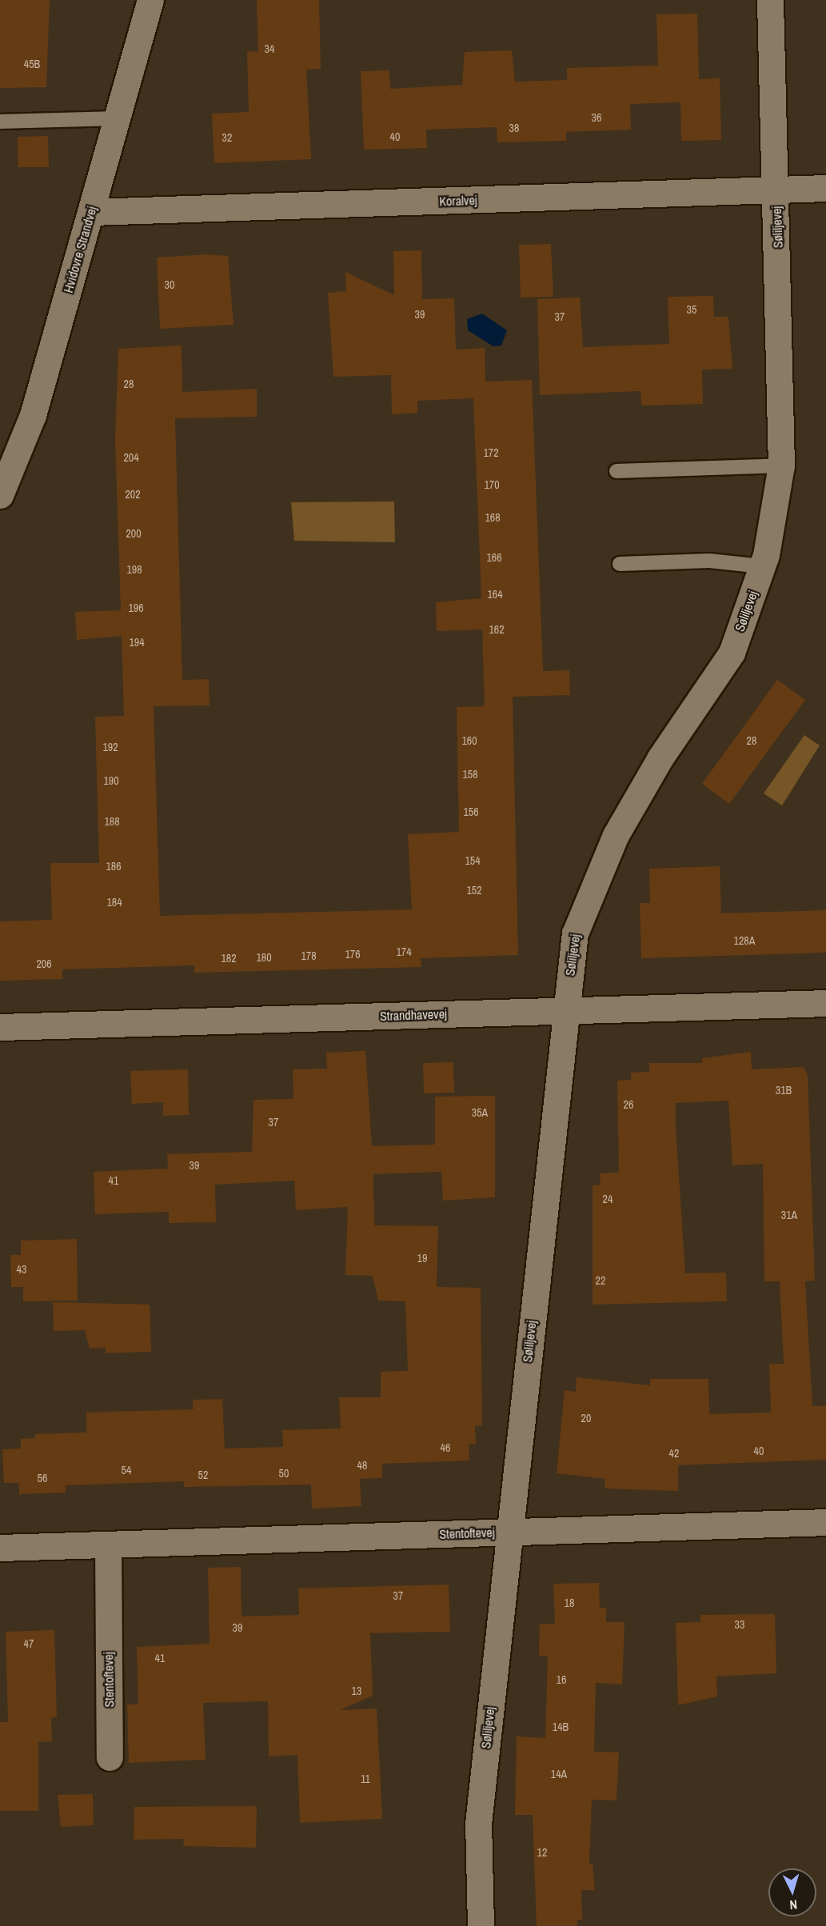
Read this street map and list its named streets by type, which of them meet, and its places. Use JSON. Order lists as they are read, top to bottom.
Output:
{
  "streets": {
    "street": [
      "Koralvej",
      "Søliljevej",
      "Hvidovre Strandvej",
      "Strandhavevej",
      "Stentoftevej"
    ]
  },
  "crossings": [
    ["Koralvej", "Søliljevej"],
    ["Koralvej", "Hvidovre Strandvej"],
    ["Søliljevej", "Strandhavevej"],
    ["Søliljevej", "Stentoftevej"]
  ],
  "house_numbers": [
    "34",
    "45B",
    "36",
    "38",
    "40",
    "32",
    "30",
    "35",
    "39",
    "37",
    "28",
    "172",
    "204",
    "170",
    "202",
    "168",
    "200",
    "166",
    "198",
    "164",
    "196",
    "162",
    "194",
    "160",
    "28",
    "192",
    "158",
    "190",
    "156",
    "188",
    "154",
    "186",
    "152",
    "184",
    "128A",
    "174",
    "176",
    "178",
    "180",
    "182",
    "206",
    "31B",
    "26",
    "35A",
    "37",
    "39",
    "41",
    "24",
    "31A",
    "19",
    "43",
    "22",
    "20",
    "46",
    "40",
    "42",
    "48",
    "54",
    "50",
    "52",
    "56",
    "37",
    "18",
    "33",
    "39",
    "47",
    "41",
    "16",
    "13",
    "14B",
    "14A",
    "11",
    "12"
  ],
  "north": "bottom"
}
